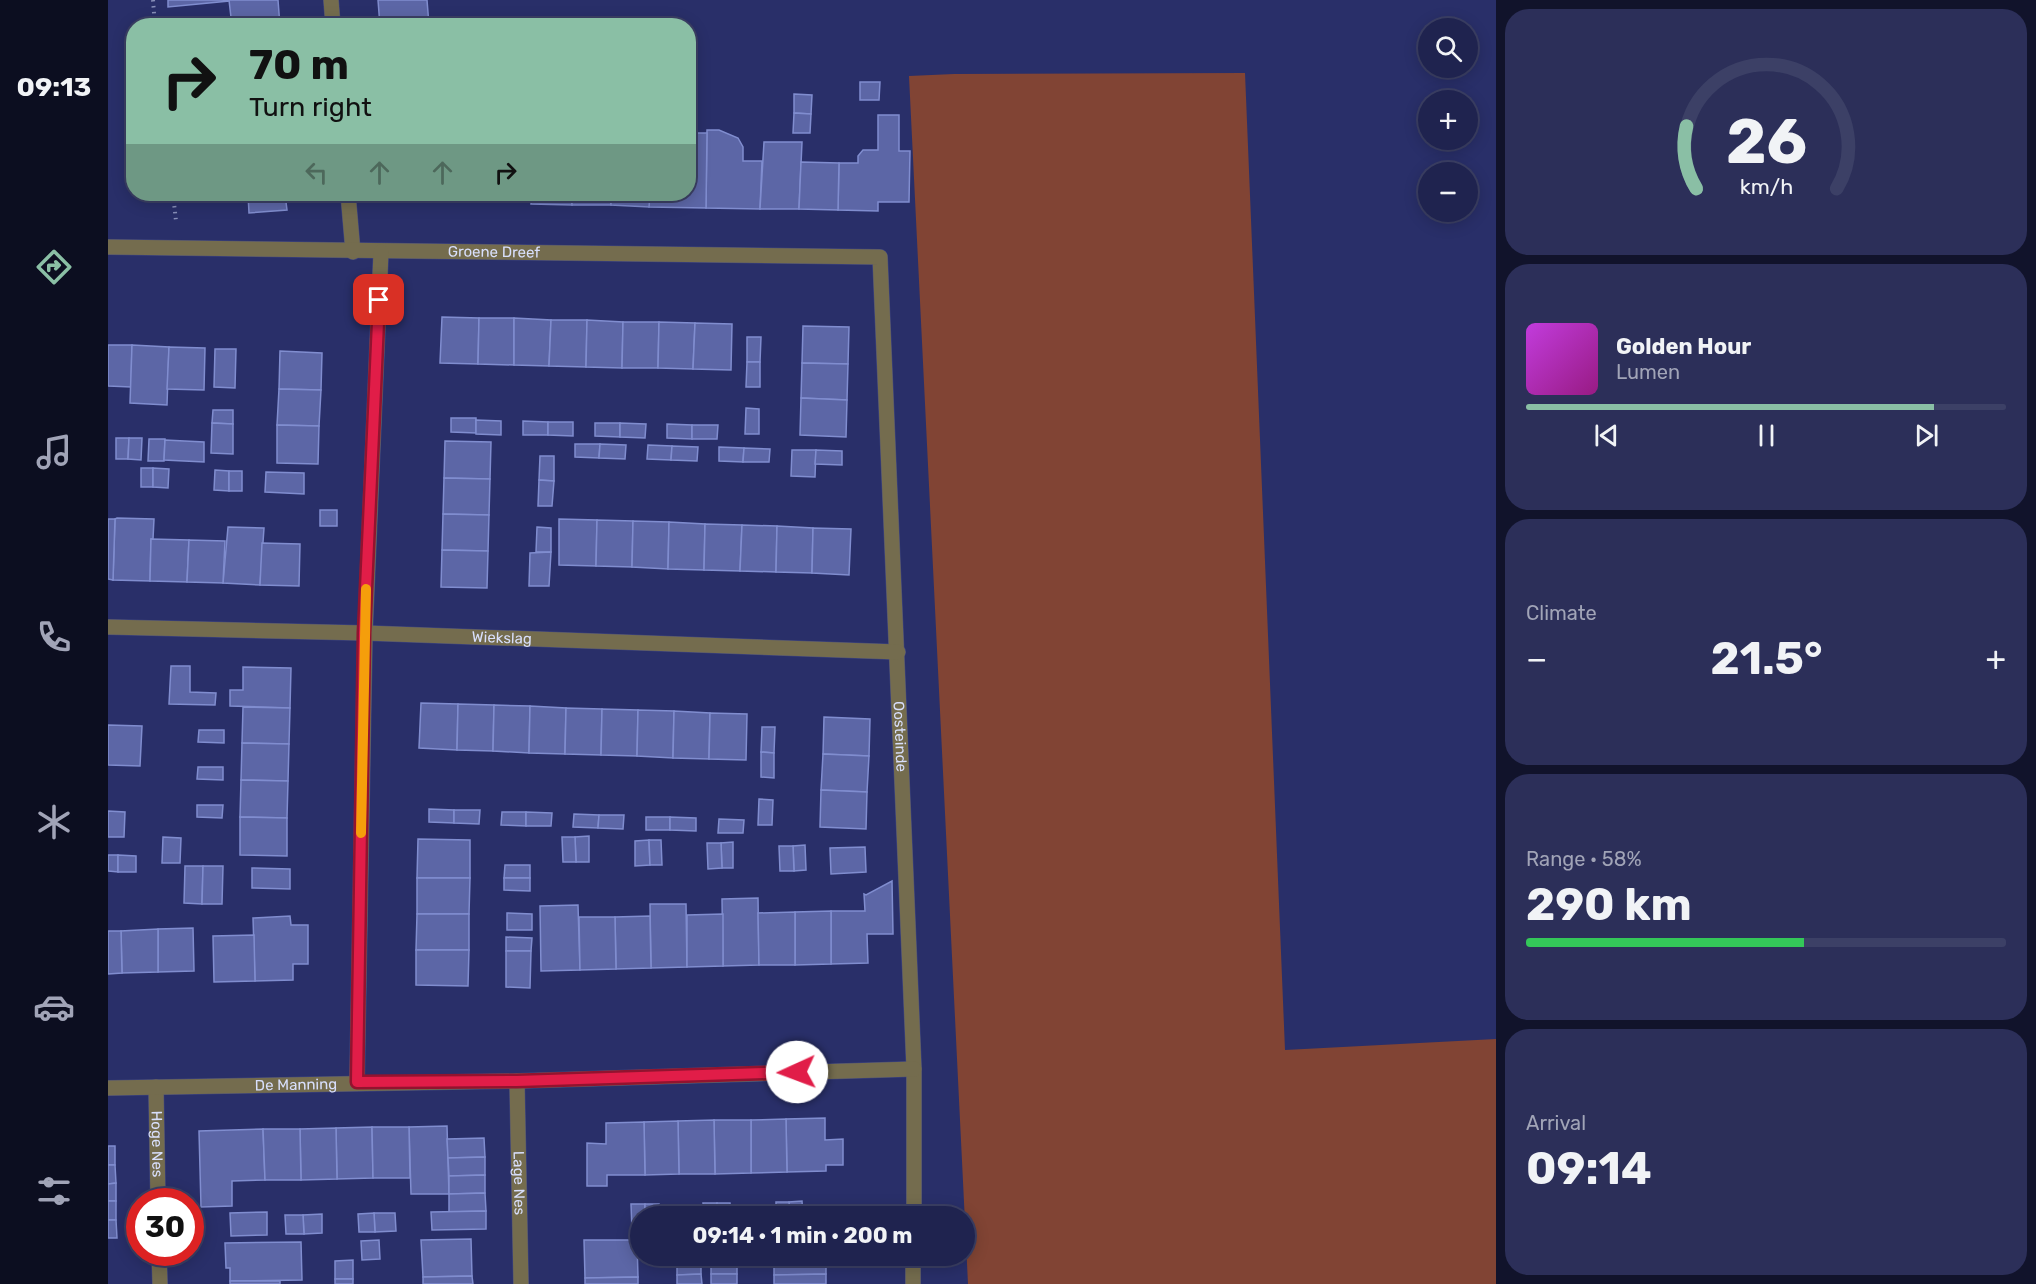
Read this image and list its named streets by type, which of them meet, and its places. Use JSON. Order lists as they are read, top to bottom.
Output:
{
  "streets": {
    "street": [
      "Groene Dreef",
      "Wiekslag",
      "Oosteinde",
      "De Manning",
      "Hoge Nes",
      "Lage Nes"
    ]
  },
  "crossings": [
    ["Groene Dreef", "Oosteinde"],
    ["Wiekslag", "Oosteinde"],
    ["Oosteinde", "De Manning"],
    ["De Manning", "Hoge Nes"],
    ["De Manning", "Lage Nes"]
  ],
  "page": {
    "tabs": "09:13",
    "map_buttons": ["+", "−"],
    "turn": ["70 m", "Turn right"],
    "song": ["Golden Hour", "Lumen"],
    "tile": [
      "Climate",
      ["Range · 58%", "290 km"],
      ["Arrival", "09:14"]
    ],
    "heat": ["−", "21.5°", "+"],
    "limit": "30",
    "trip": "09:14 · 1 min · 200 m",
    "gauge": ["26", "km/h"]
  }
}
